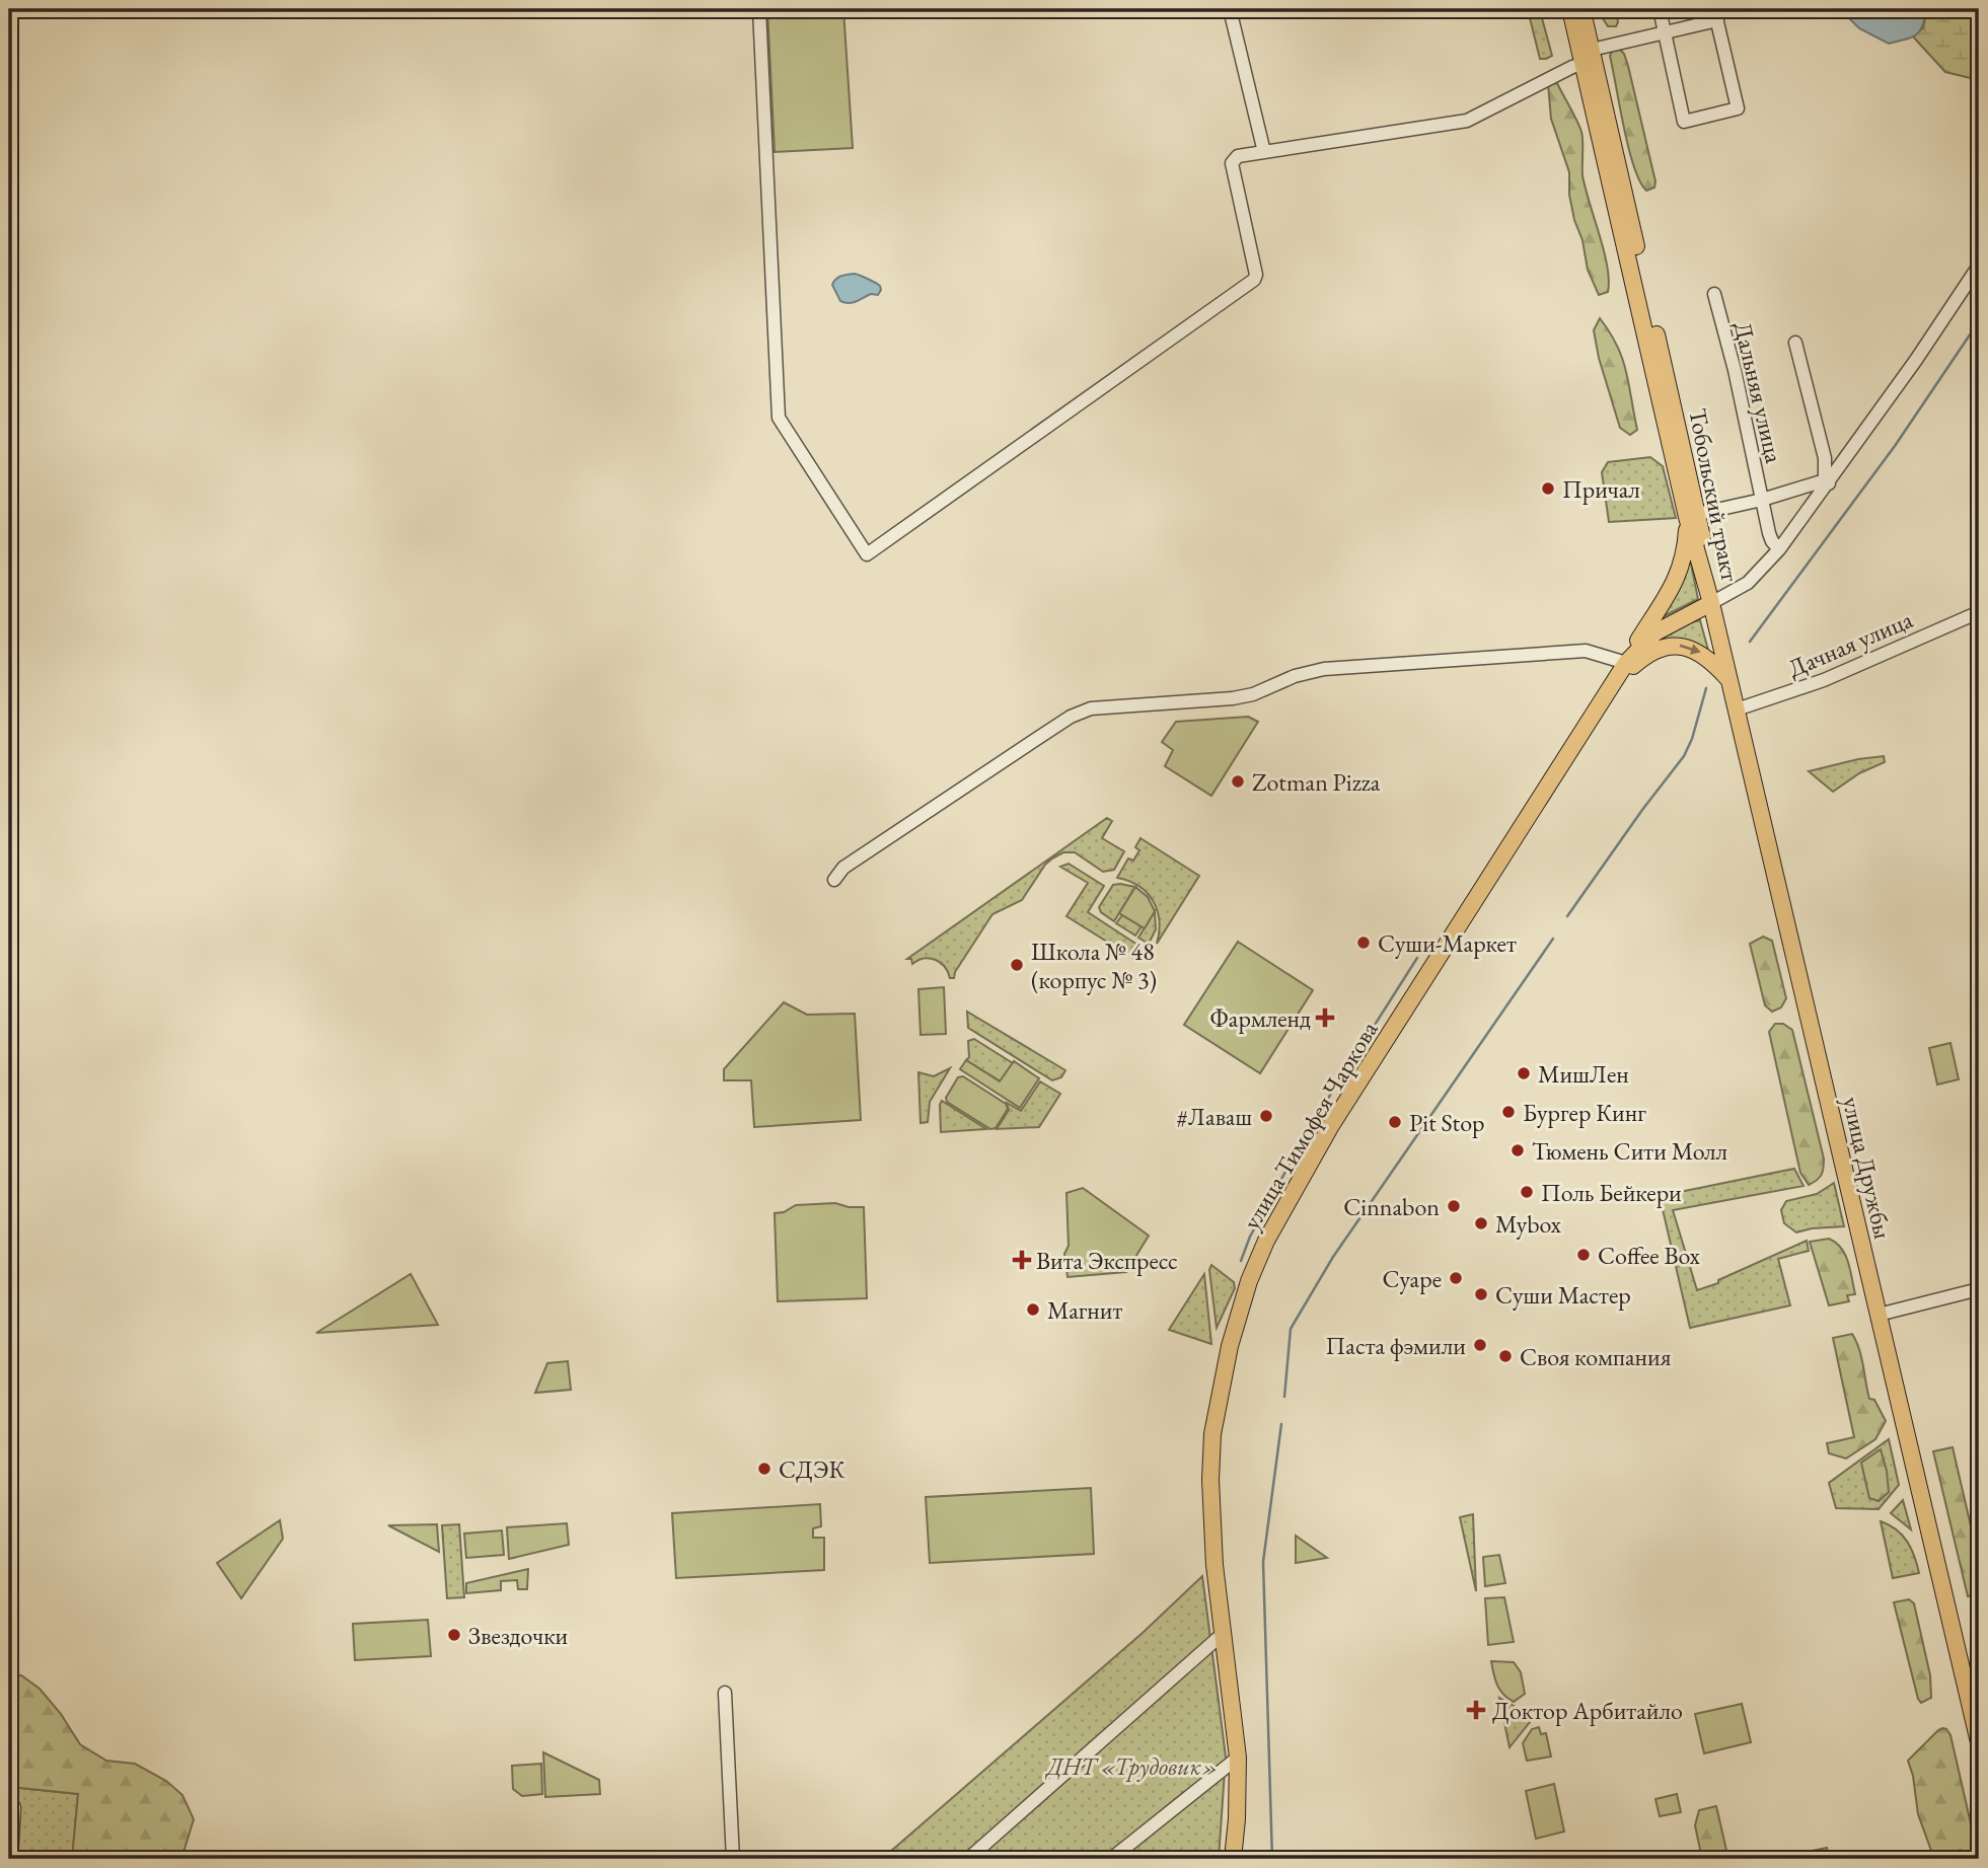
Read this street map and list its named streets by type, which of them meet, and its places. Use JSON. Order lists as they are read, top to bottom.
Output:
{
  "streets": {
    "main road": ["Тобольский тракт", "улица Тимофея Чаркова", "улица Дружбы"],
    "street": ["Дальняя улица", "Дачная улица"]
  },
  "crossings": [
    ["Дальняя улица", "Тобольский тракт"],
    ["Тобольский тракт", "улица Тимофея Чаркова"],
    ["Тобольский тракт", "улица Дружбы"],
    ["Дачная улица", "улица Дружбы"],
    ["улица Тимофея Чаркова", "улица Дружбы"]
  ],
  "parks": ["ДНТ «Трудовик»"],
  "places": {
    "other": [
      "Причал",
      "Zotman Pizza",
      "Суши-Маркет",
      "Школа № 48 (корпус № 3)",
      "МишЛен",
      "Бургер Кинг",
      "#Лаваш",
      "Pit Stop",
      "Тюмень Сити Молл",
      "Поль Бейкери",
      "Cinnabon",
      "Mybox",
      "Coffee Box",
      "Суаре",
      "Суши Мастер",
      "Магнит",
      "Паста фэмили",
      "Своя компания",
      "СДЭК",
      "Звездочки"
    ],
    "health": ["Фармленд", "Вита Экспресс", "Доктор Арбитайло"]
  }
}
